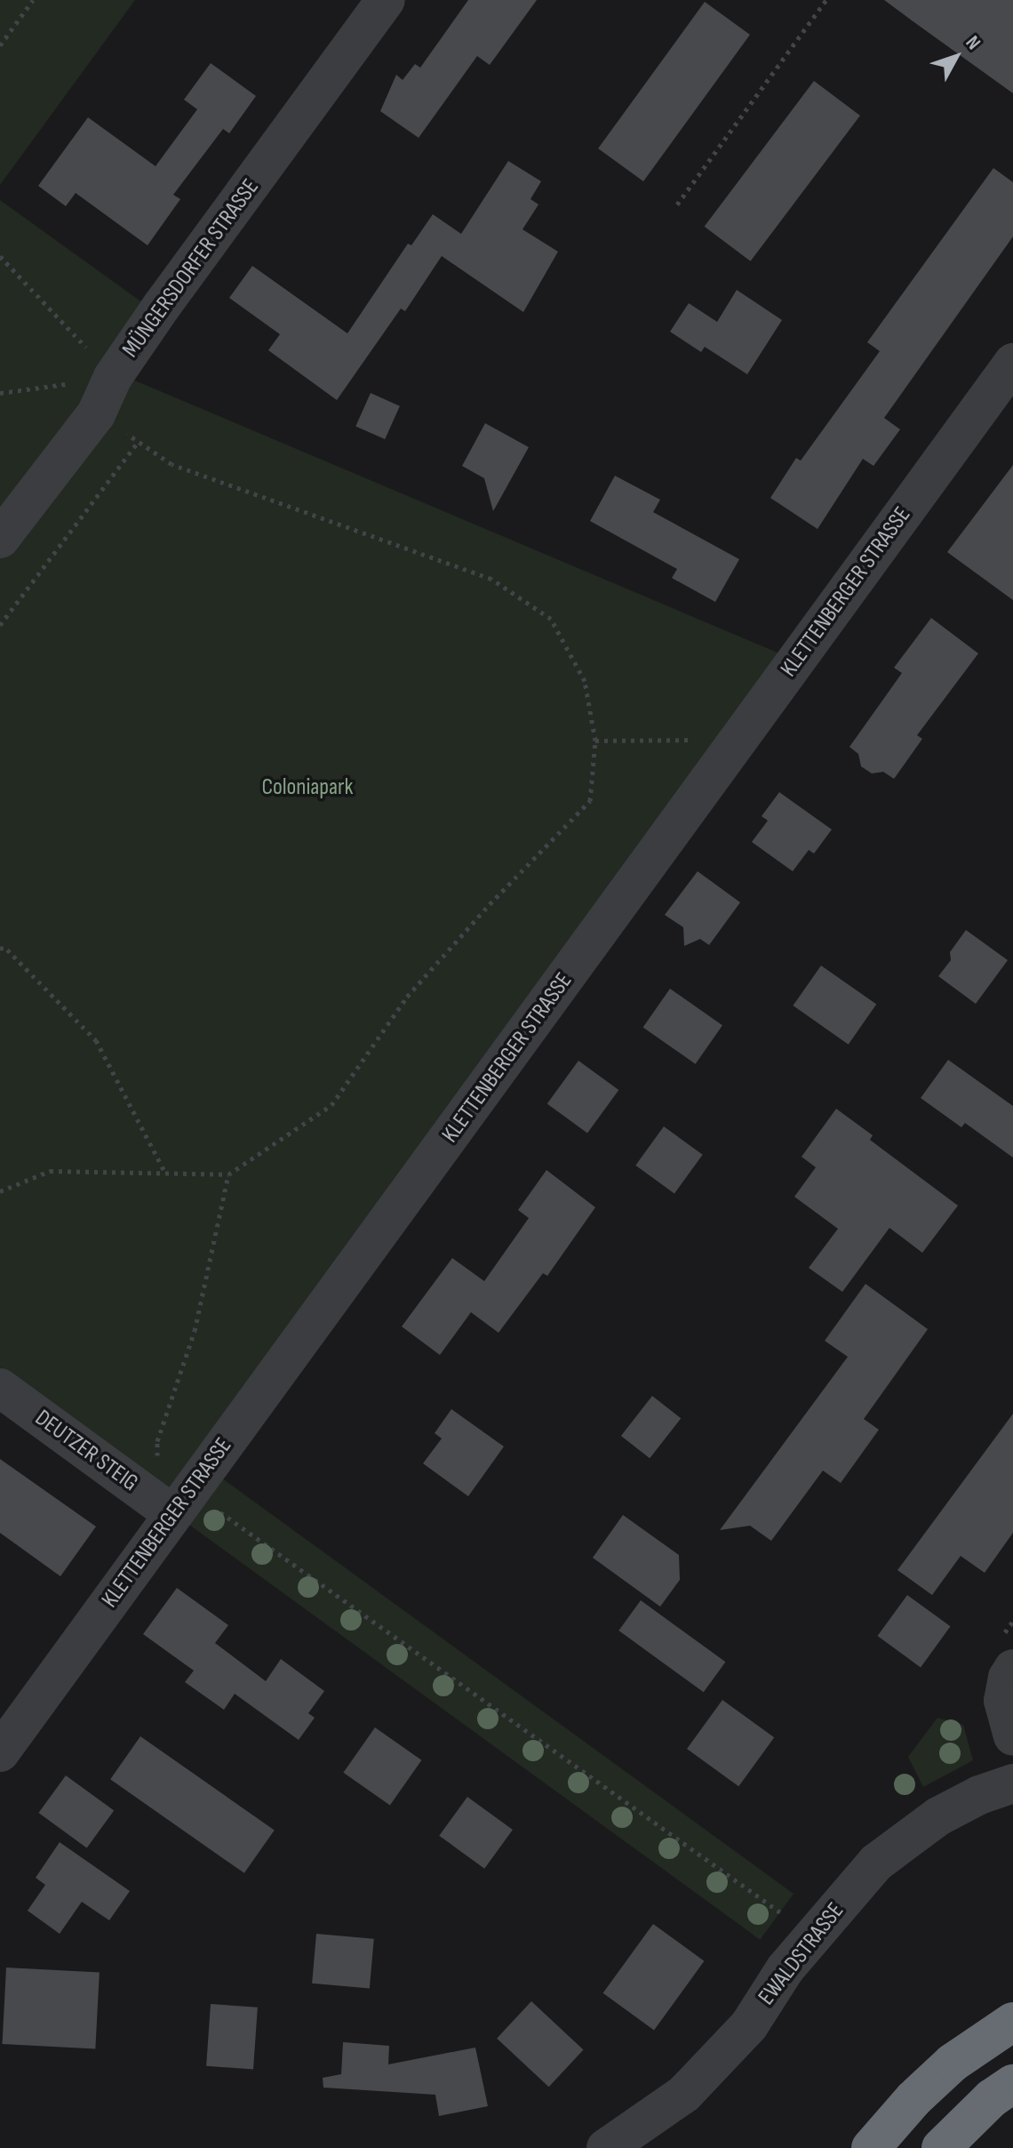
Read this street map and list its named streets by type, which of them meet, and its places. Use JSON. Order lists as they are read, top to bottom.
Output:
{
  "streets": {
    "street": [
      "MÜNGERSDORFER STRASSE",
      "KLETTENBERGER STRASSE",
      "DEUTZER STEIG",
      "EWALDSTRASSE"
    ]
  },
  "crossings": [
    ["KLETTENBERGER STRASSE", "DEUTZER STEIG"]
  ],
  "parks": ["Coloniapark"],
  "north": "top right"
}
